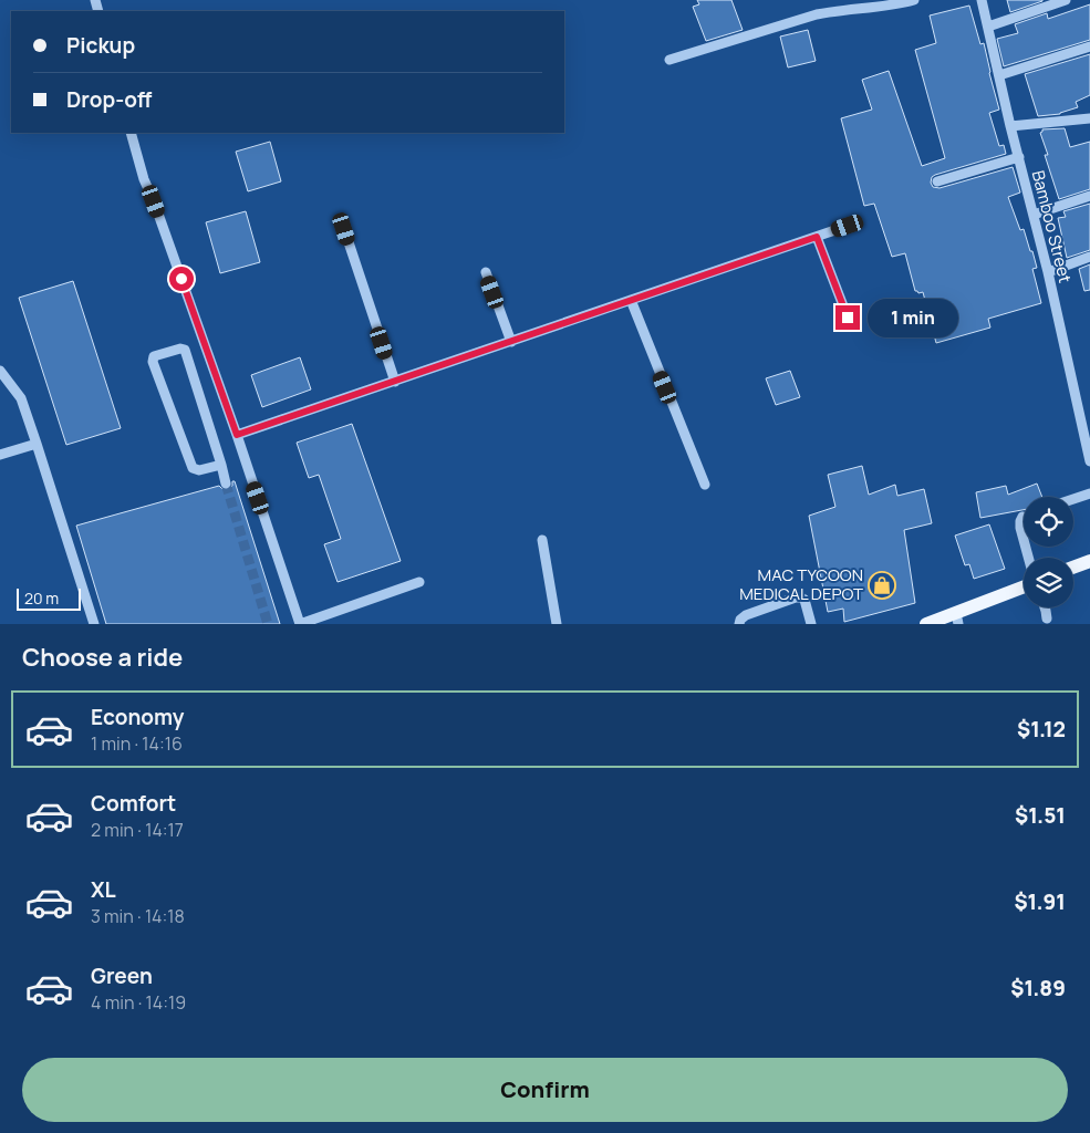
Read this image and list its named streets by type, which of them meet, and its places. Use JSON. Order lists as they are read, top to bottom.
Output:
{
  "streets": {
    "street": ["Bamboo Street"]
  },
  "places": {
    "shop": ["MAC TYCOON MEDICAL DEPOT"]
  },
  "scale_bar": "20 m",
  "page": {
    "banner": ["Pickup", "Drop-off"],
    "bubble": "1 min",
    "scale": "20 m",
    "heading": "Choose a ride",
    "list": [
      {
        "name": "Economy",
        "note": "1 min · 14:16",
        "value": "$1.12"
      },
      {
        "name": "Comfort",
        "note": "2 min · 14:17",
        "value": "$1.51"
      },
      {
        "name": "XL",
        "note": "3 min · 14:18",
        "value": "$1.91"
      },
      {
        "name": "Green",
        "note": "4 min · 14:19",
        "value": "$1.89"
      }
    ],
    "buttons": "Confirm"
  }
}
